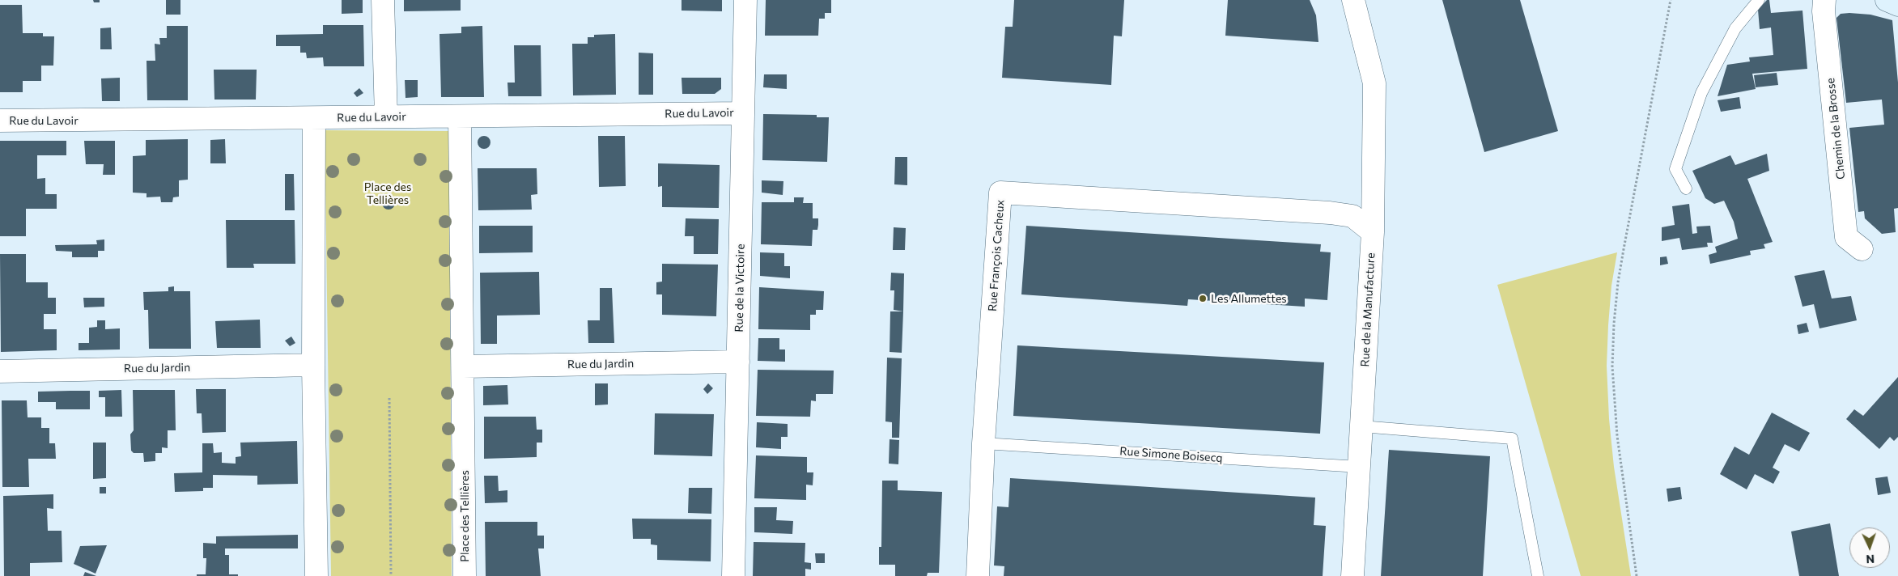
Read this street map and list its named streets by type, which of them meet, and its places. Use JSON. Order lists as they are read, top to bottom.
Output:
{
  "streets": {
    "street": [
      "Rue du Lavoir",
      "Chemin de la Brosse",
      "Rue François Cacheux",
      "Rue de la Victoire",
      "Rue de la Manufacture",
      "Rue du Jardin",
      "Place des Tellières"
    ],
    "lane": ["Rue Simone Boisecq"]
  },
  "crossings": [
    ["Rue du Lavoir", "Rue de la Victoire"],
    ["Rue du Lavoir", "Place des Tellières"],
    ["Rue François Cacheux", "Rue de la Manufacture"],
    ["Rue François Cacheux", "Rue Simone Boisecq"],
    ["Rue de la Victoire", "Rue du Jardin"],
    ["Rue de la Manufacture", "Rue Simone Boisecq"],
    ["Rue du Jardin", "Place des Tellières"]
  ],
  "parks": ["Place des Tellières"],
  "places": ["Les Allumettes"],
  "north": "bottom"
}
